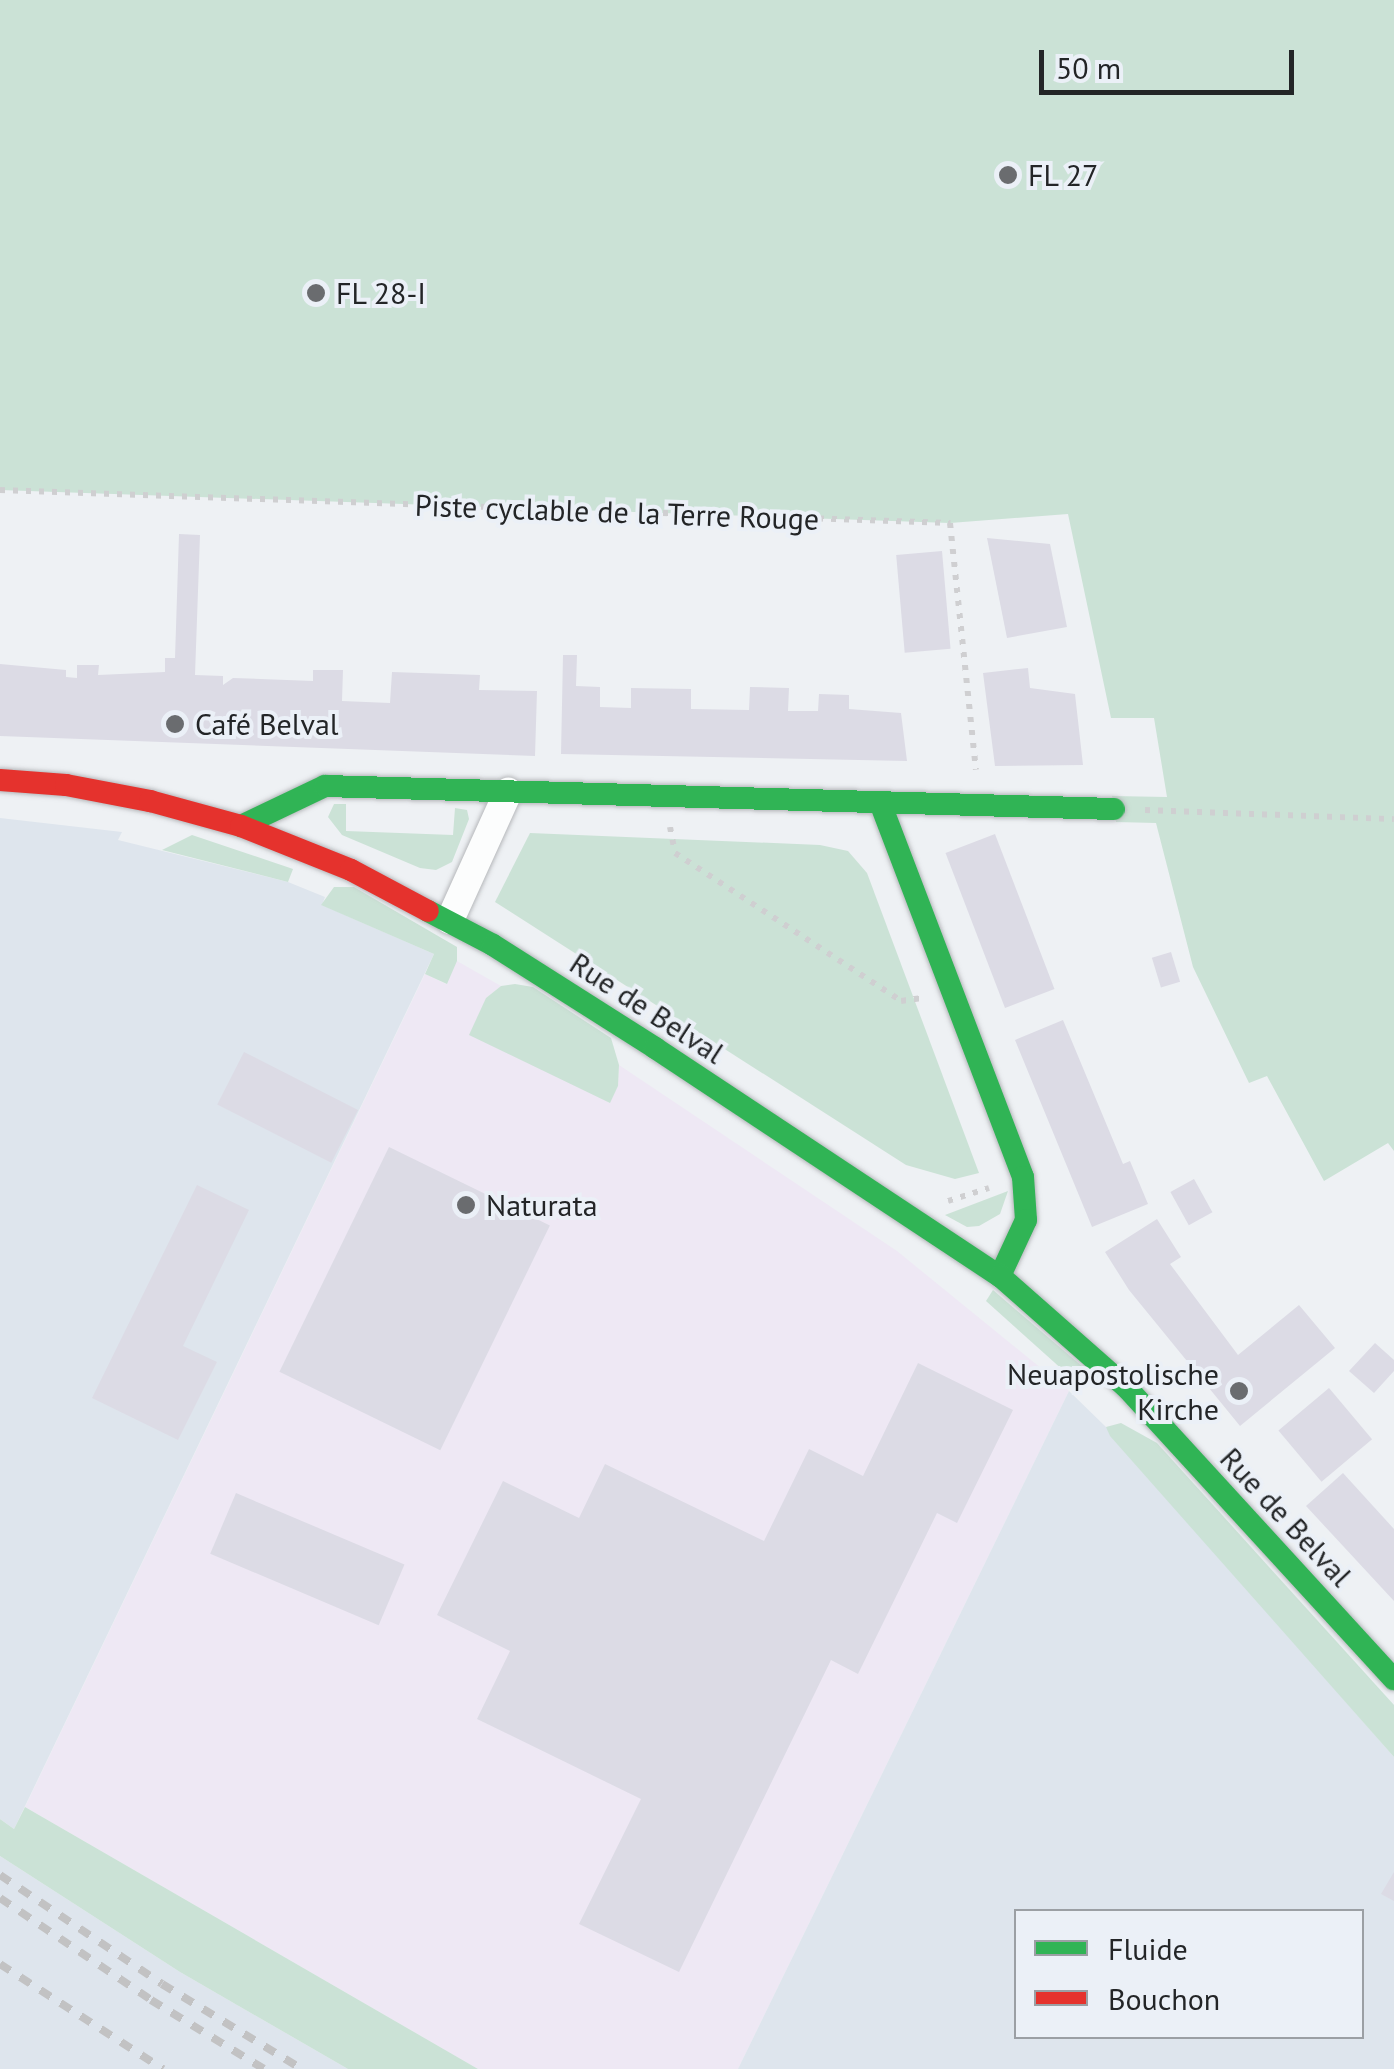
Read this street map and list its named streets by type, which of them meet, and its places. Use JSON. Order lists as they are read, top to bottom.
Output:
{
  "streets": {
    "main road": ["Rue de Belval"],
    "path": ["Piste cyclable de la Terre Rouge"]
  },
  "places": [
    "FL 27",
    "FL 28-I",
    "Café Belval",
    "Naturata",
    "Neuapostolische Kirche"
  ],
  "legend": ["Fluide", "Bouchon"],
  "scale_bar": "50 m"
}
